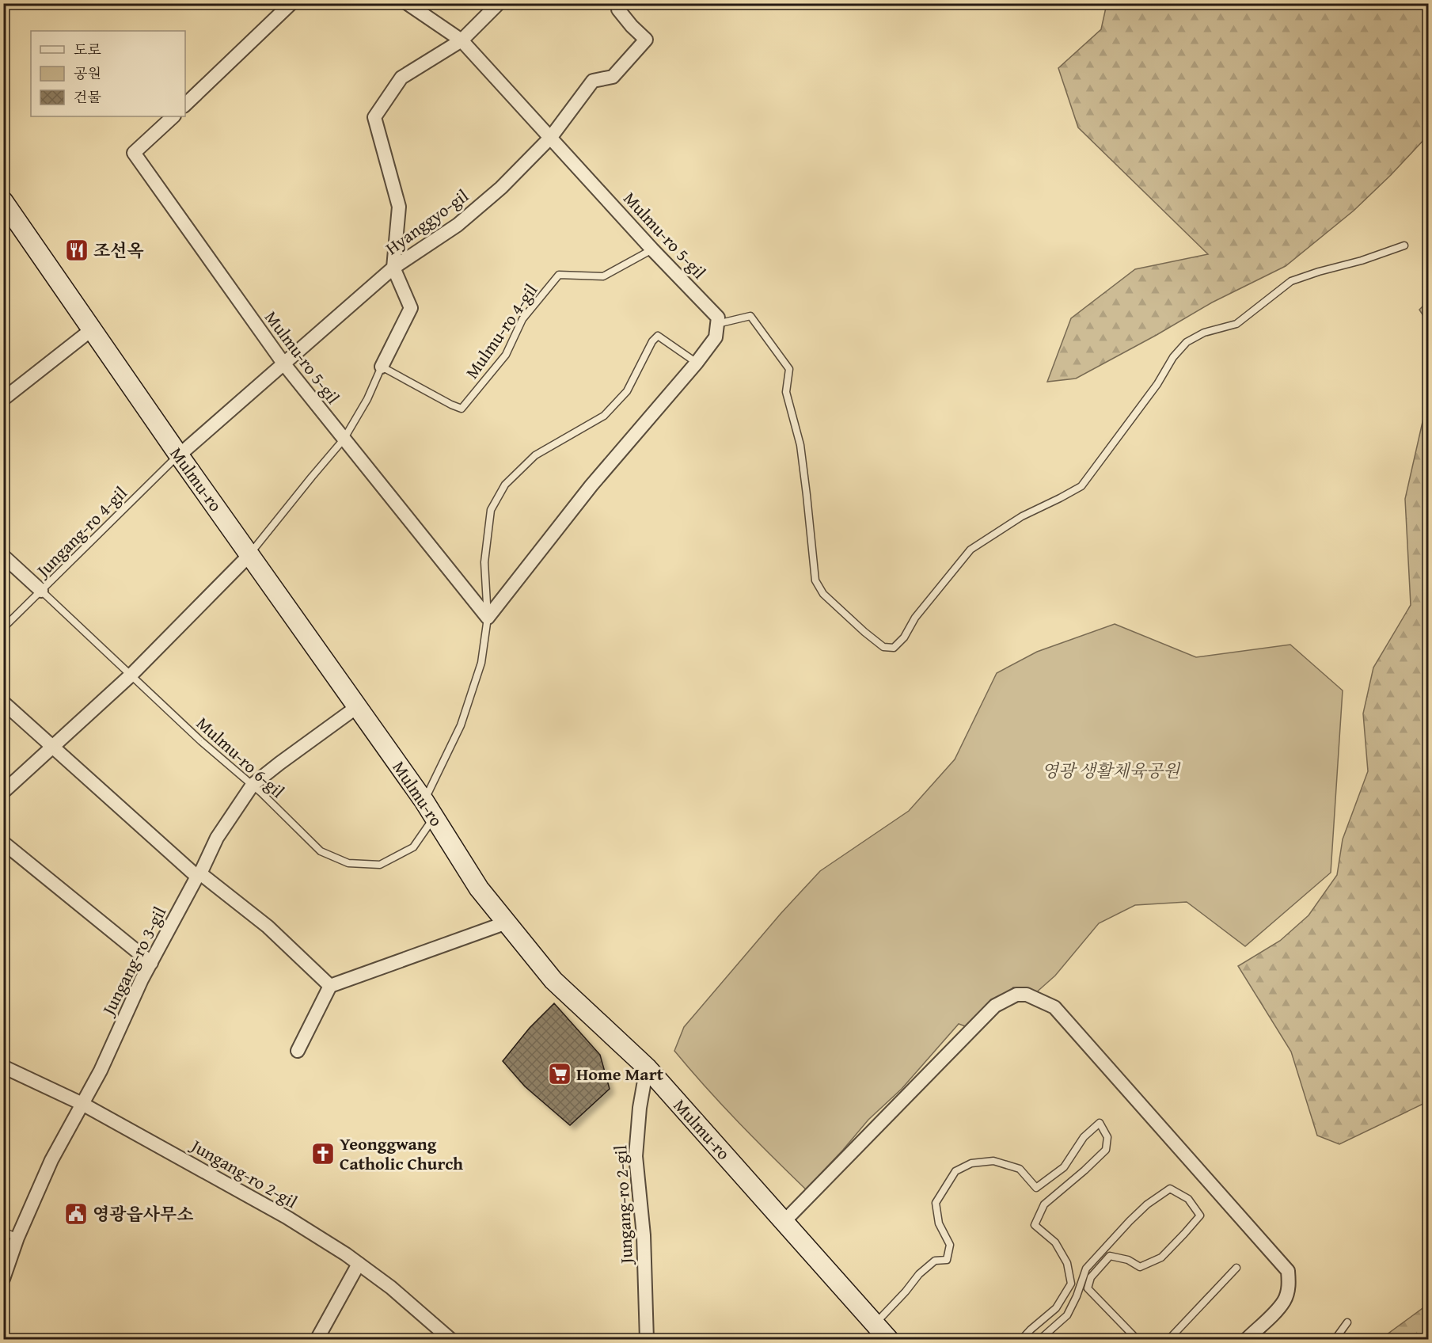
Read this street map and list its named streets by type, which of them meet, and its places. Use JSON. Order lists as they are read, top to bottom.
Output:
{
  "streets": {
    "main road": ["Mulmu-ro"],
    "street": [
      "Hyanggyo-gil",
      "Mulmu-ro 5-gil",
      "Jungang-ro 3-gil",
      "Jungang-ro 2-gil"
    ],
    "lane": ["Mulmu-ro 4-gil", "Jungang-ro 4-gil", "Mulmu-ro 6-gil"]
  },
  "crossings": [
    ["Hyanggyo-gil", "Mulmu-ro 5-gil"],
    ["Hyanggyo-gil", "Mulmu-ro"],
    ["Hyanggyo-gil", "Jungang-ro 4-gil"],
    ["Mulmu-ro 5-gil", "Mulmu-ro 4-gil"],
    ["Mulmu-ro", "Jungang-ro 4-gil"],
    ["Mulmu-ro", "Mulmu-ro 6-gil"],
    ["Mulmu-ro", "Jungang-ro 3-gil"],
    ["Mulmu-ro", "Jungang-ro 2-gil"],
    ["Jungang-ro 4-gil", "Mulmu-ro 6-gil"],
    ["Mulmu-ro 6-gil", "Jungang-ro 3-gil"],
    ["Jungang-ro 3-gil", "Jungang-ro 2-gil"]
  ],
  "parks": ["영광 생활체육공원"],
  "places": {
    "restaurant": ["조선옥"],
    "supermarket": ["Home Mart"],
    "church": ["Yeonggwang Catholic Church"],
    "public building": ["영광읍사무소"]
  },
  "legend": ["도로", "공원", "건물"]
}
